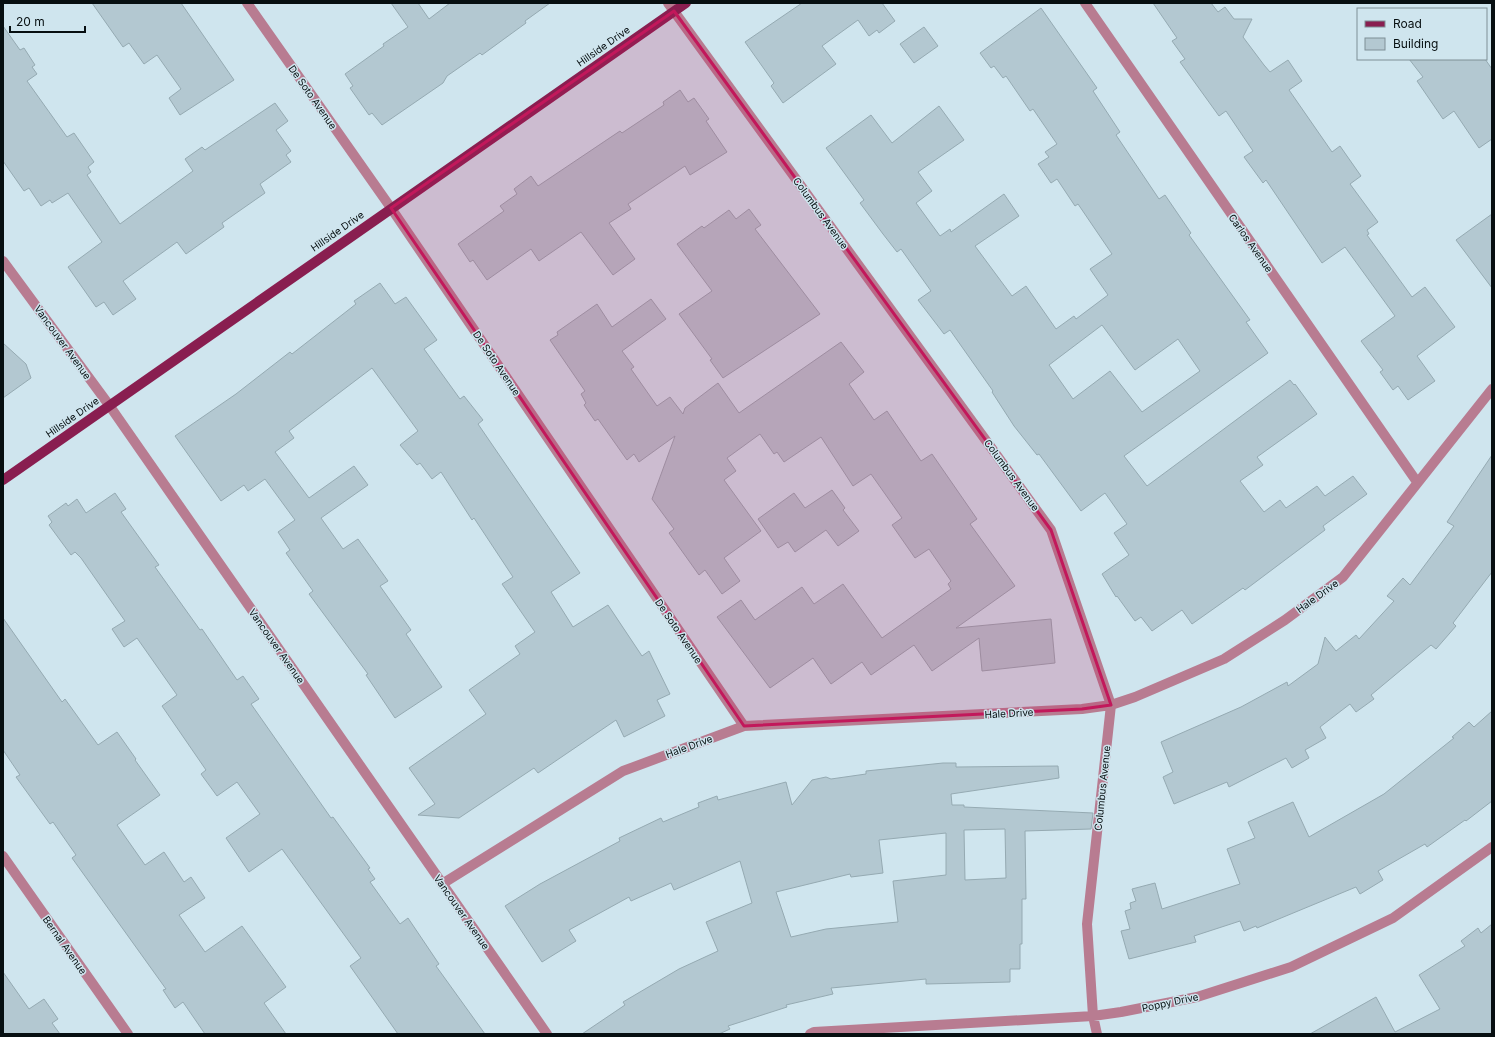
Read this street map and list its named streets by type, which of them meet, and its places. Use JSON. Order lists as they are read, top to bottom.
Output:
{
  "streets": {
    "main road": ["Hillside Drive"],
    "street": [
      "De Soto Avenue",
      "Columbus Avenue",
      "Carlos Avenue",
      "Vancouver Avenue",
      "Hale Drive",
      "Bernal Avenue",
      "Poppy Drive"
    ]
  },
  "crossings": [
    ["Hillside Drive", "De Soto Avenue"],
    ["Hillside Drive", "Columbus Avenue"],
    ["Hillside Drive", "Vancouver Avenue"],
    ["De Soto Avenue", "Hale Drive"],
    ["Columbus Avenue", "Hale Drive"],
    ["Columbus Avenue", "Poppy Drive"],
    ["Carlos Avenue", "Hale Drive"],
    ["Vancouver Avenue", "Hale Drive"]
  ],
  "legend": ["Road", "Building"],
  "scale_bar": "20 m"
}
